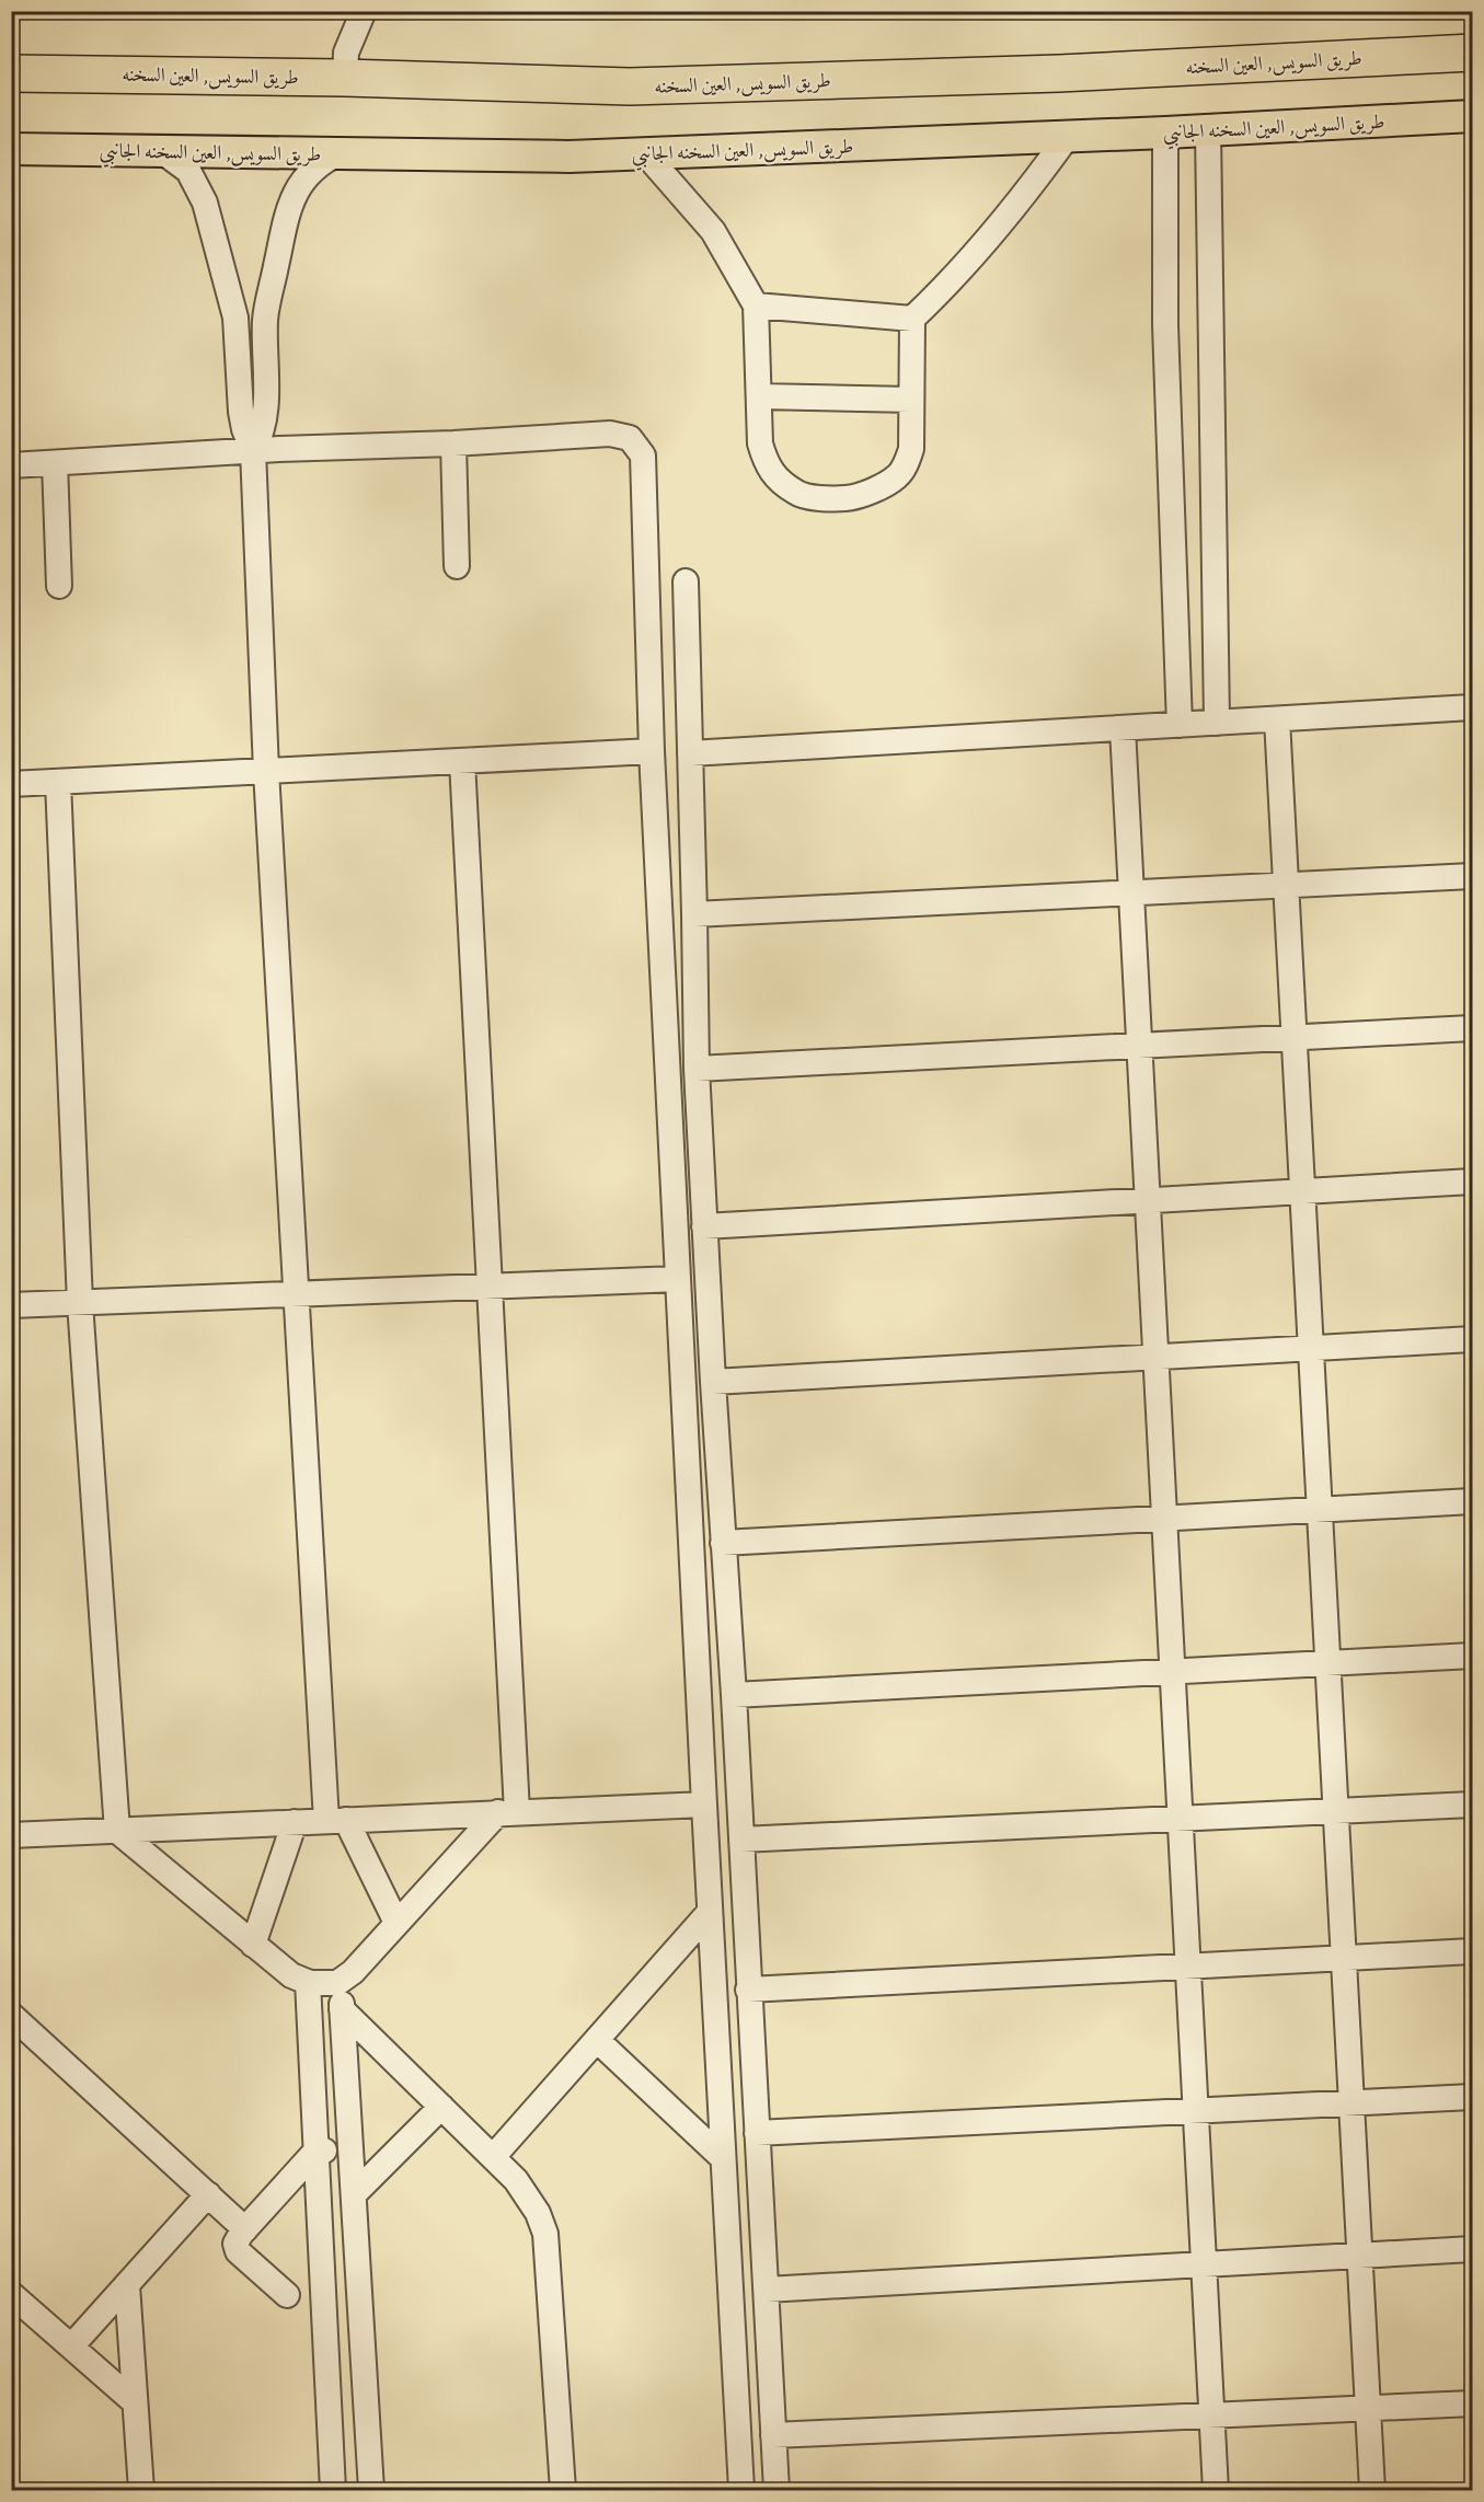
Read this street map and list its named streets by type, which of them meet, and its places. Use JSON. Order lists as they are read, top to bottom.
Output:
{
  "streets": {
    "highway": ["طريق السويس, العين السخنه"],
    "main road": ["طريق السويس, العين السخنه الجانبي"]
  }
}
